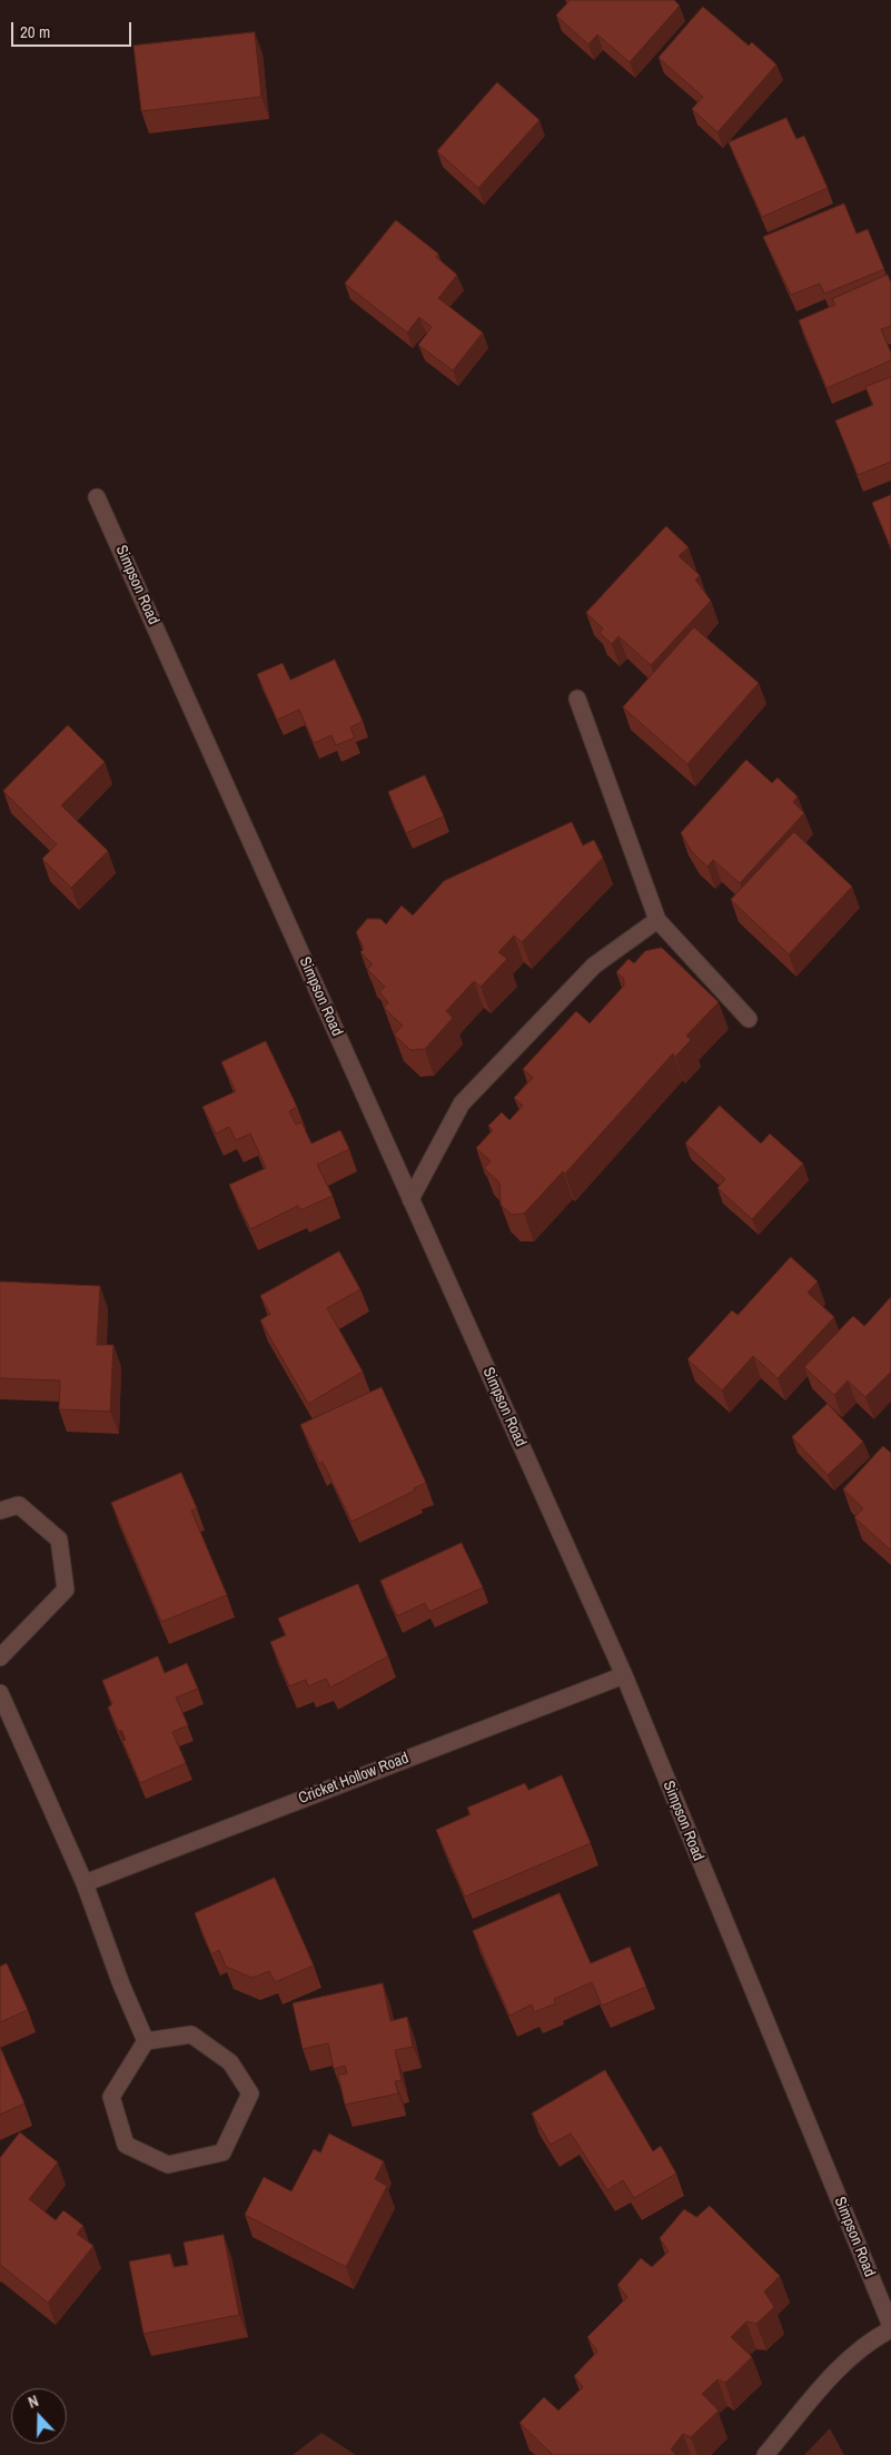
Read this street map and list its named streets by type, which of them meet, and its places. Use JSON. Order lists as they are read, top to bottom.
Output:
{
  "streets": {
    "street": ["Simpson Road", "Cricket Hollow Road"]
  },
  "crossings": [
    ["Simpson Road", "Cricket Hollow Road"]
  ],
  "scale_bar": "20 m",
  "north": "top"
}
